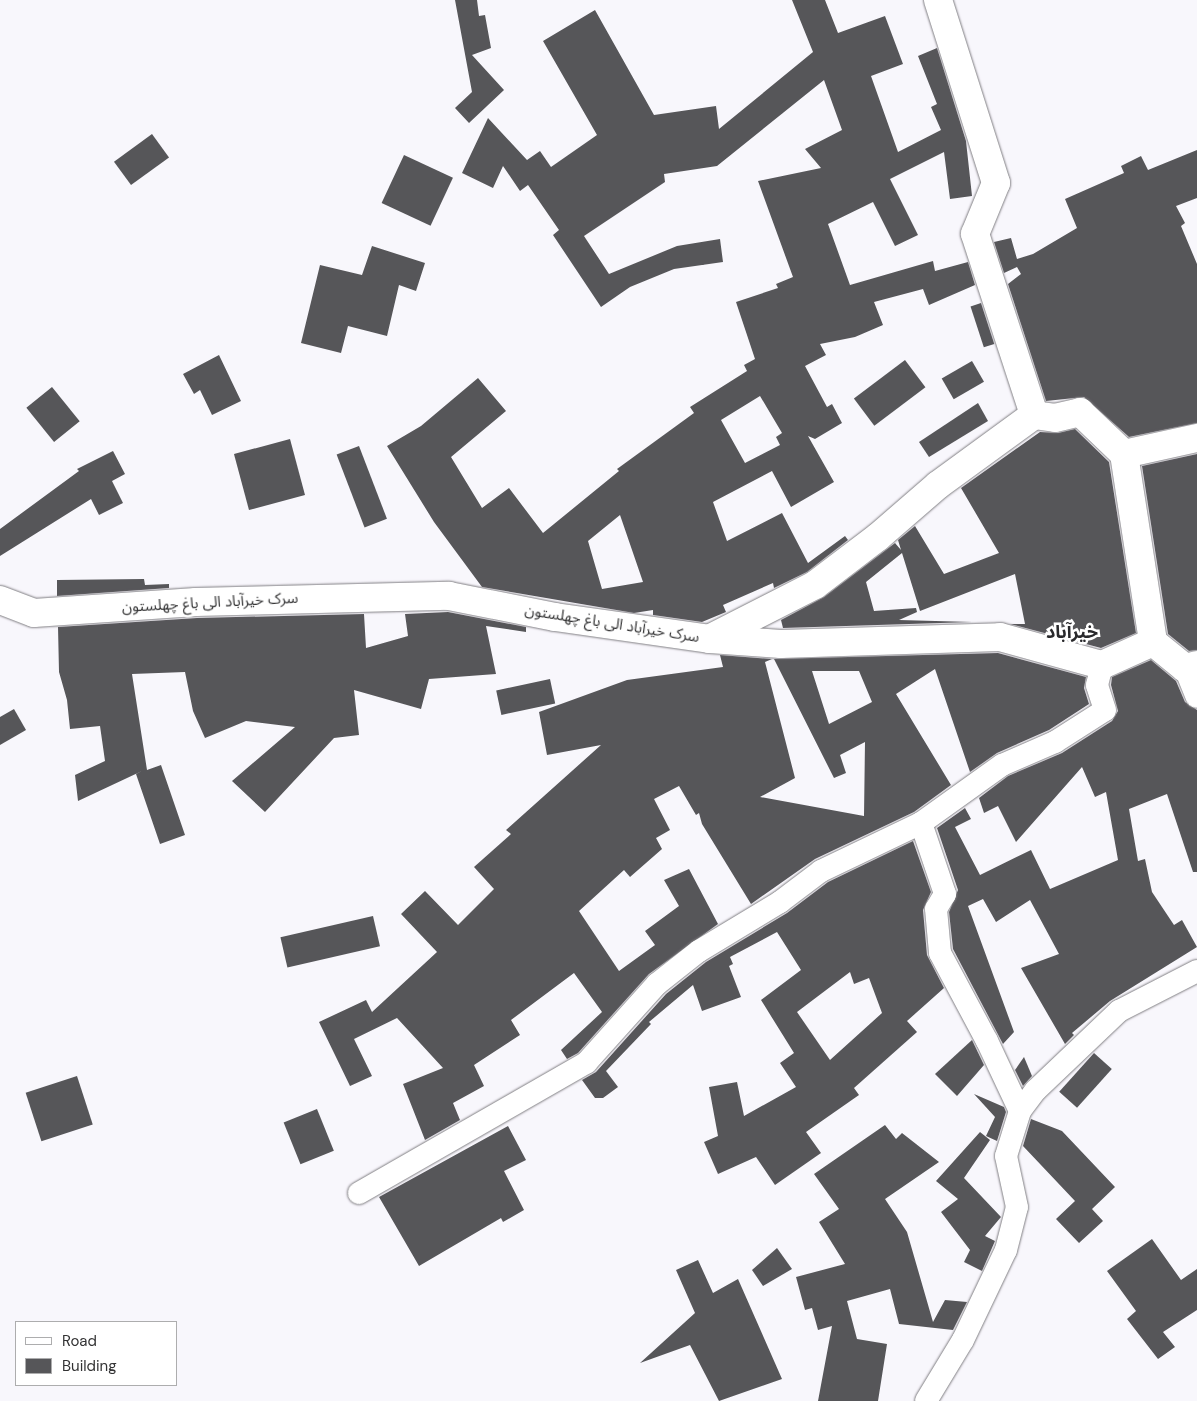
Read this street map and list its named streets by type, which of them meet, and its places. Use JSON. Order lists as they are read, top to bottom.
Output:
{
  "streets": {
    "street": ["سرک خیرآباد الی باغ چهلستون"]
  },
  "districts": ["خیرآباد"],
  "legend": ["Road", "Building"]
}
